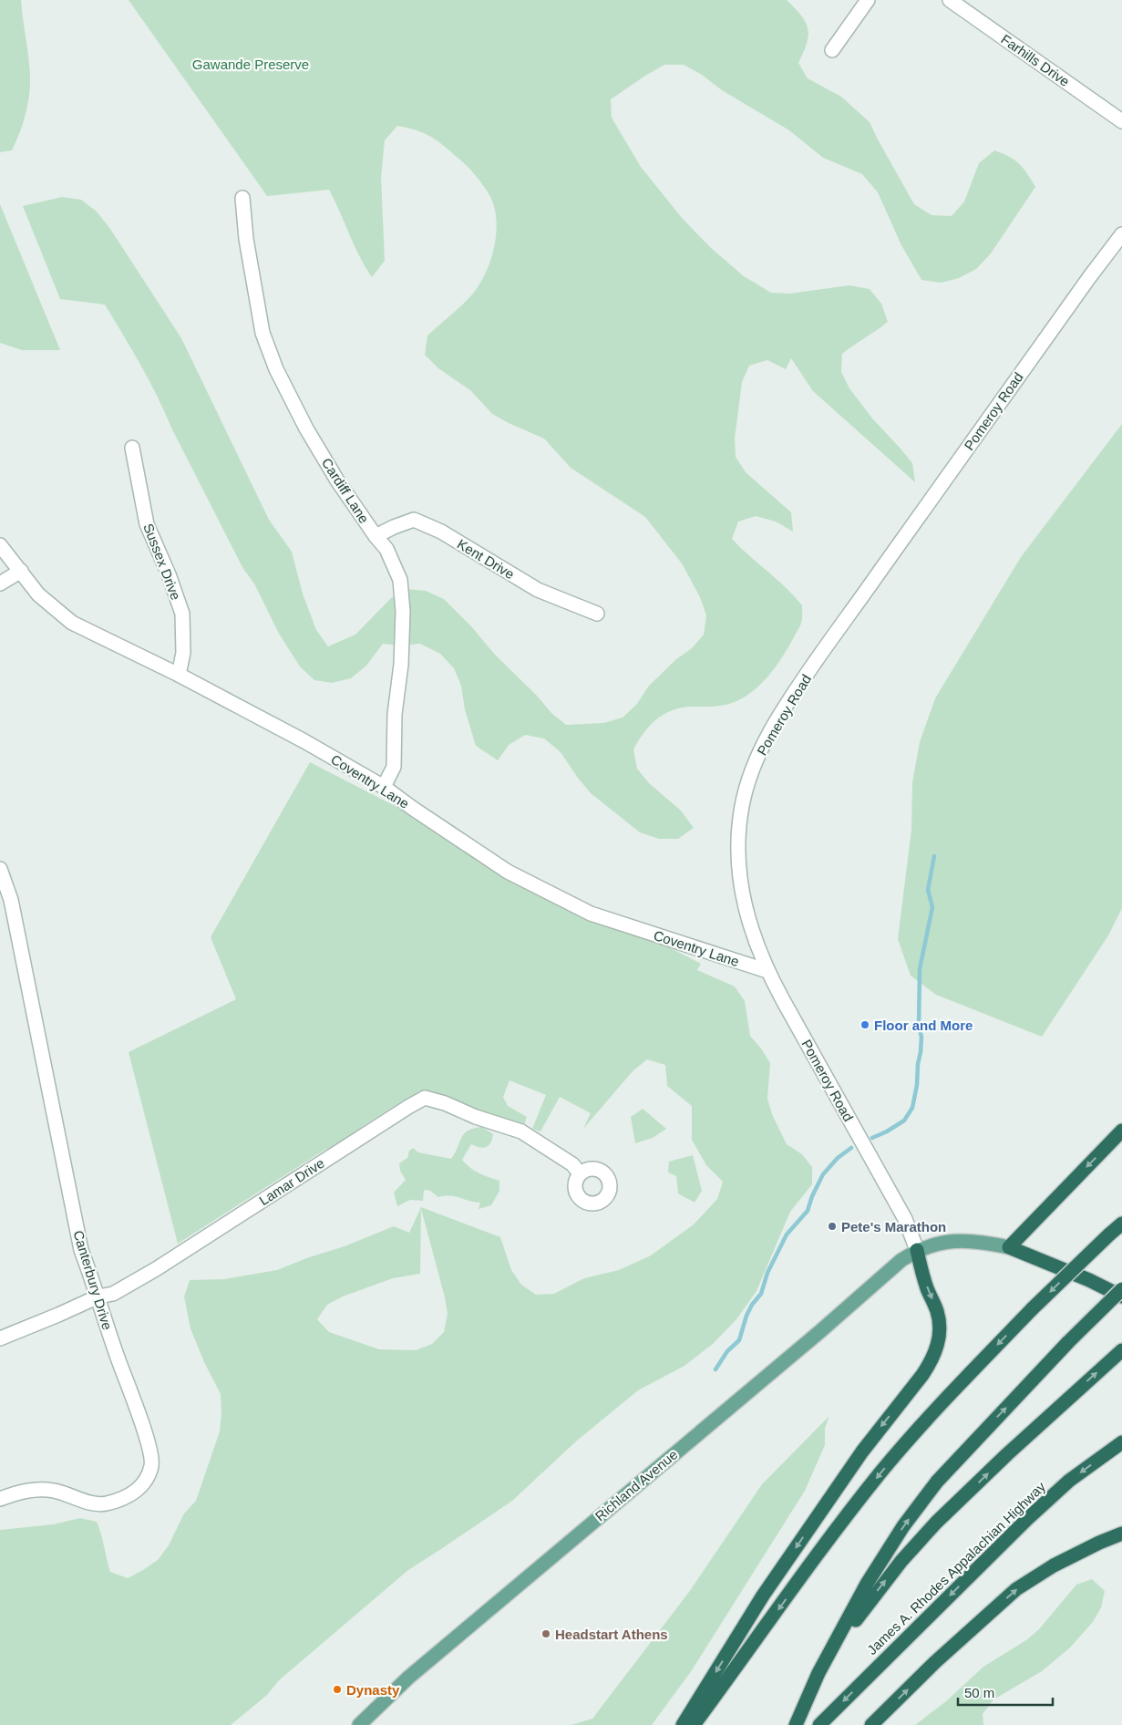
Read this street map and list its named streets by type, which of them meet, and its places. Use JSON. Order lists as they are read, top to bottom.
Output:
{
  "streets": {
    "highway": ["James A. Rhodes Appalachian Highway"],
    "main road": ["Richland Avenue"],
    "street": [
      "Farhills Drive",
      "Pomeroy Road",
      "Cardiff Lane",
      "Kent Drive",
      "Sussex Drive",
      "Coventry Lane",
      "Lamar Drive",
      "Canterbury Drive"
    ]
  },
  "crossings": [
    ["Pomeroy Road", "Coventry Lane"],
    ["Pomeroy Road", "Richland Avenue"],
    ["Cardiff Lane", "Kent Drive"],
    ["Cardiff Lane", "Coventry Lane"],
    ["Sussex Drive", "Coventry Lane"],
    ["Lamar Drive", "Canterbury Drive"]
  ],
  "parks": ["Gawande Preserve"],
  "places": [
    "Floor and More",
    "Pete's Marathon",
    "Headstart Athens",
    "Dynasty"
  ],
  "scale_bar": "50 m"
}
